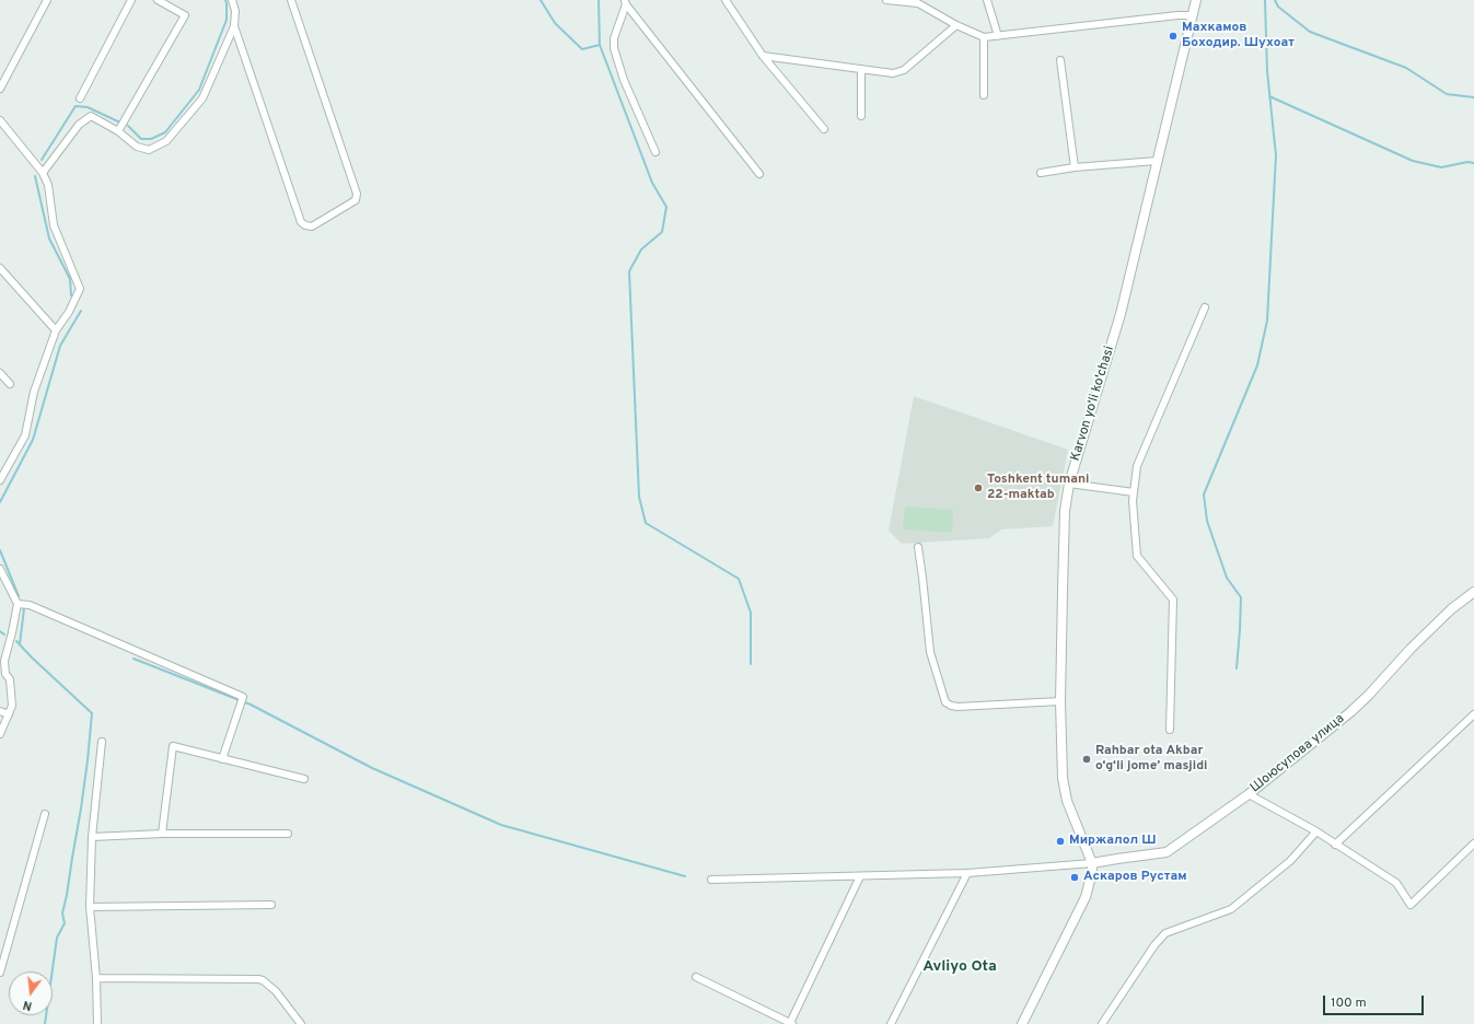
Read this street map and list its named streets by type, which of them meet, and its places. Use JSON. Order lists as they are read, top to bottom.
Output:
{
  "streets": {
    "street": ["Karvon yo‘li ko'chasi", "Шоюсупова улица"]
  },
  "crossings": [
    ["Karvon yo‘li ko'chasi", "Шоюсупова улица"]
  ],
  "districts": ["Avliyo Ota"],
  "places": [
    "Махкамов Боходир. Шухоат",
    "Toshkent tumani 22-maktab",
    "Rahbar ota Akbar o‘g‘li jome’ masjidi",
    "Миржалол Ш",
    "Аскаров Рустам"
  ],
  "scale_bar": "100 m",
  "north": "bottom"
}
